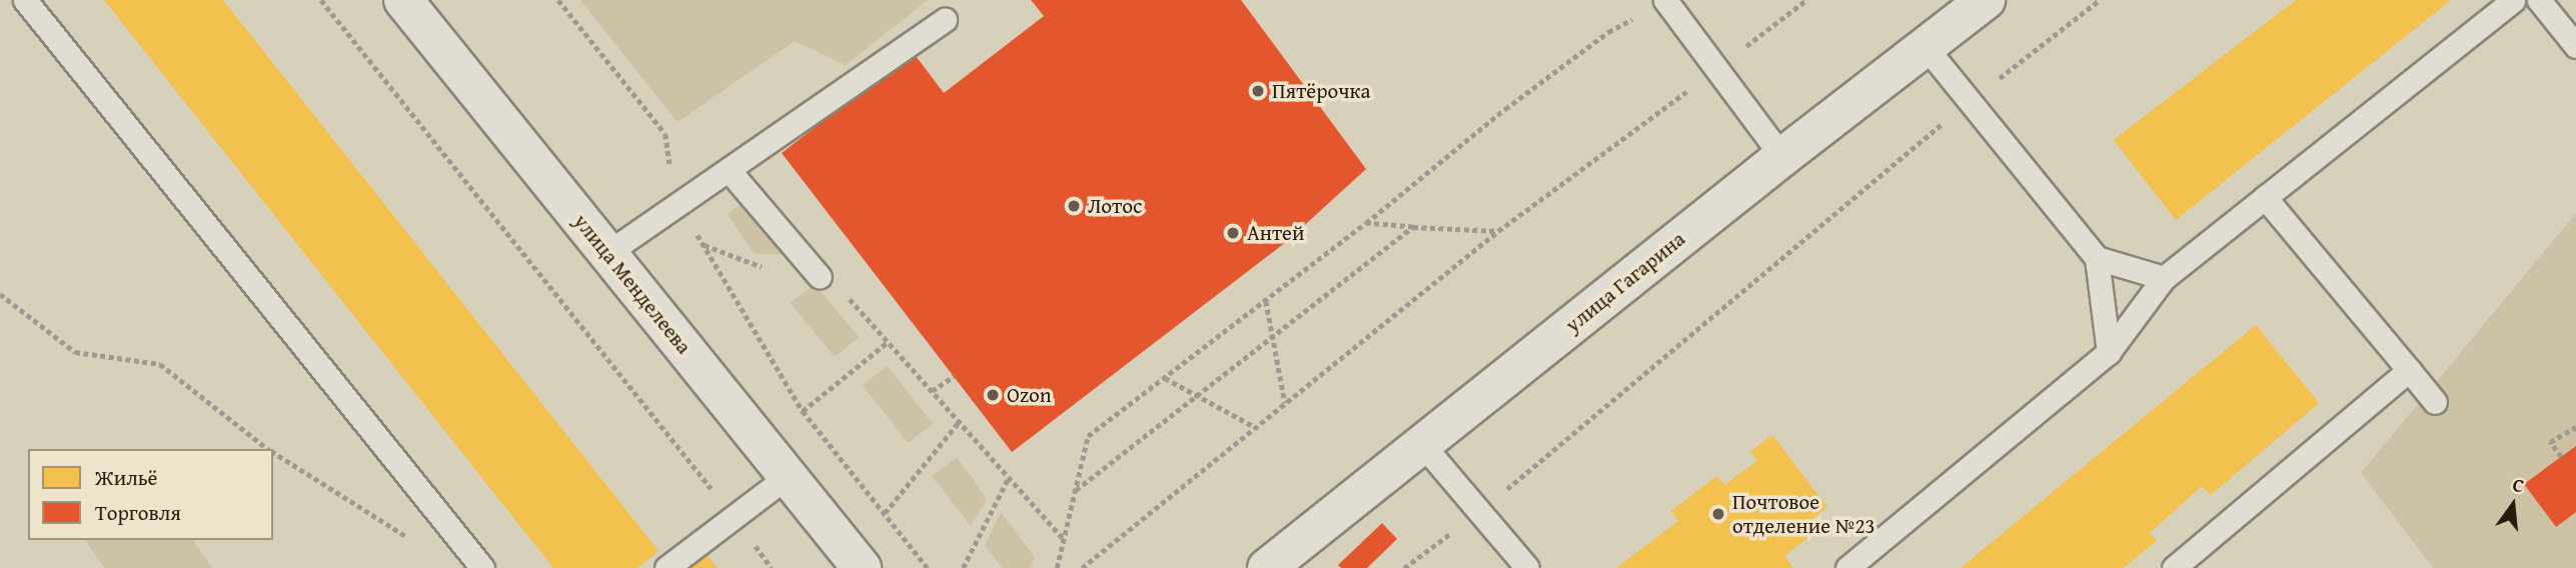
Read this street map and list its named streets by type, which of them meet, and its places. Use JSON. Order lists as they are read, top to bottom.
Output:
{
  "streets": {
    "main road": ["улица Гагарина", "улица Менделеева"]
  },
  "places": [
    "Пятёрочка",
    "Лотос",
    "Антей",
    "Ozon",
    "Почтовое отделение №23"
  ],
  "legend": ["Жильё", "Торговля"],
  "north": "top"
}
